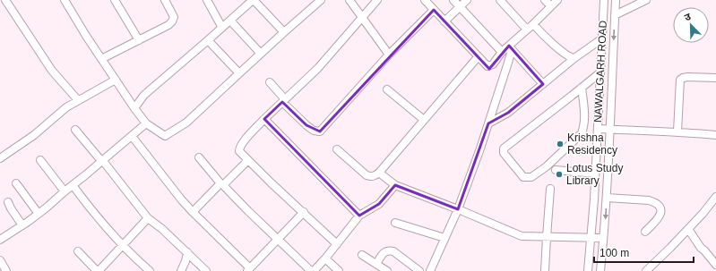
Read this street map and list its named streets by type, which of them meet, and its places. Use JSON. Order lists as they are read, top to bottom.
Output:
{
  "streets": {
    "street": ["NAWALGARH ROAD"]
  },
  "places": ["Krishna Residency", "Lotus Study Library"],
  "scale_bar": "100 m",
  "north": "top left"
}
